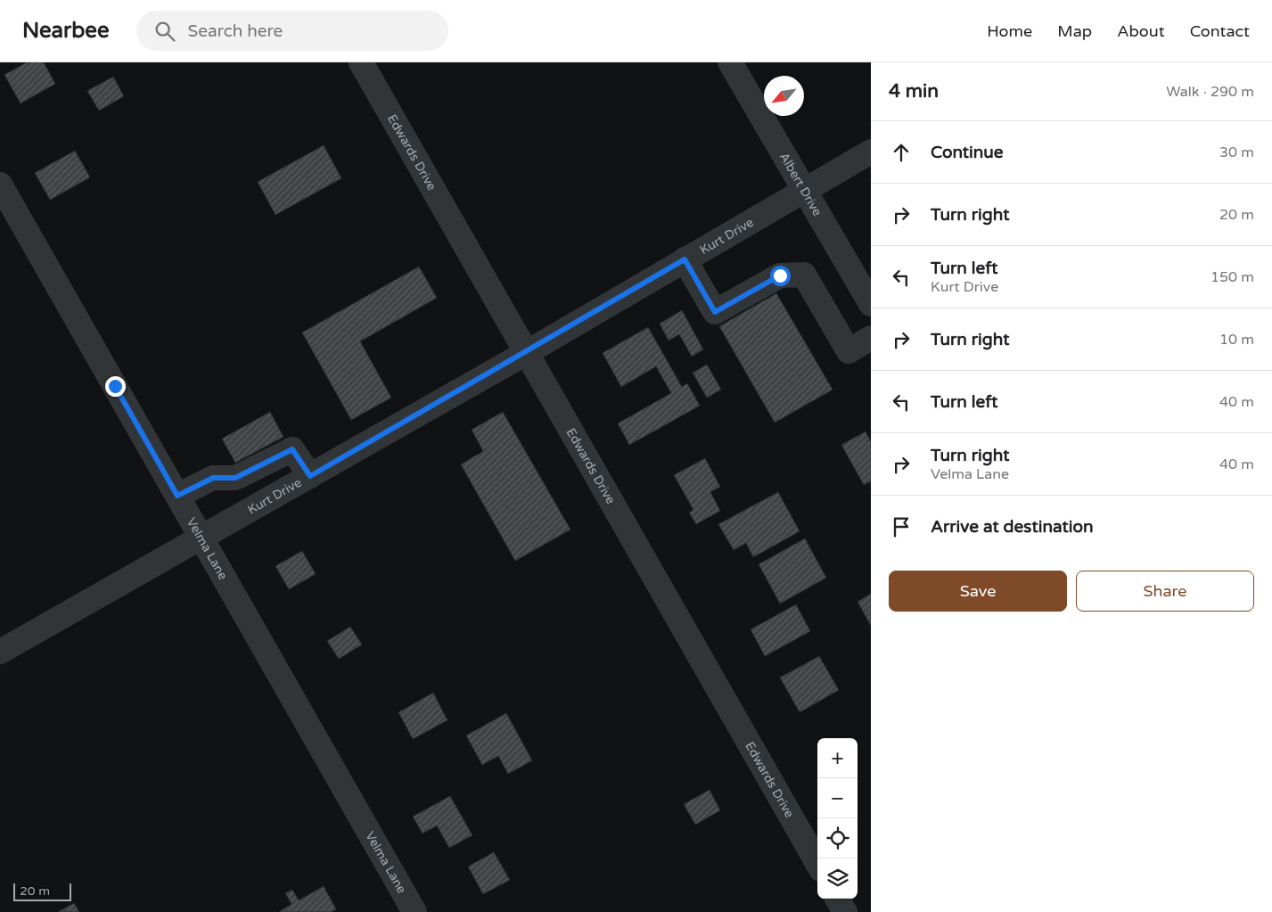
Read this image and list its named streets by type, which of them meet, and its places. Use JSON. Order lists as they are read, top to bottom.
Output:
{
  "streets": {
    "street": [
      "Edwards Drive",
      "Albert Drive",
      "Kurt Drive",
      "Velma Lane"
    ]
  },
  "crossings": [
    ["Edwards Drive", "Kurt Drive"],
    ["Albert Drive", "Kurt Drive"],
    ["Kurt Drive", "Velma Lane"]
  ],
  "scale_bar": "20 m",
  "north": "bottom left",
  "page": {
    "header": "Nearbee",
    "search": "Search here",
    "nav": [
      "Home",
      "Map",
      "About",
      "Contact"
    ],
    "heading": ["4 min", "Walk · 290 m"],
    "list": [
      ["Continue", "30 m"],
      ["Turn right", "20 m"],
      ["Turn left", "Kurt Drive", "150 m"],
      ["Turn right", "10 m"],
      ["Turn left", "40 m"],
      ["Turn right", "Velma Lane", "40 m"],
      "Arrive at destination"
    ],
    "buttons": ["Save", "Share"],
    "map_buttons": ["+", "−"],
    "scale": "20 m"
  }
}
